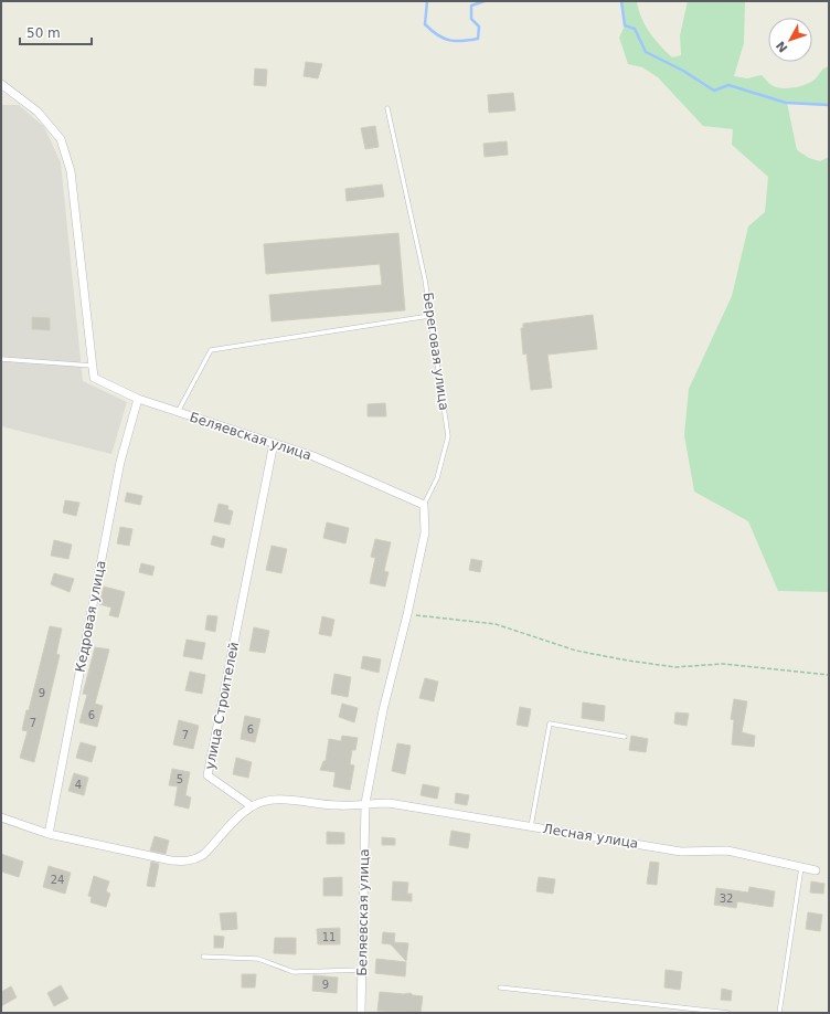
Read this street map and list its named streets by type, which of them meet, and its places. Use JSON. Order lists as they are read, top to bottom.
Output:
{
  "streets": {
    "street": [
      "Беляевская улица",
      "Кедровая улица",
      "улица Строителей",
      "Лесная улица"
    ],
    "lane": ["Береговая улица"]
  },
  "crossings": [
    ["Береговая улица", "Беляевская улица"],
    ["Беляевская улица", "Кедровая улица"],
    ["Беляевская улица", "улица Строителей"],
    ["Беляевская улица", "Лесная улица"],
    ["улица Строителей", "Лесная улица"]
  ],
  "house_numbers": [
    "9",
    "6",
    "7",
    "6",
    "7",
    "5",
    "4",
    "24",
    "32",
    "11",
    "9"
  ],
  "scale_bar": "50 m",
  "north": "bottom left"
}
